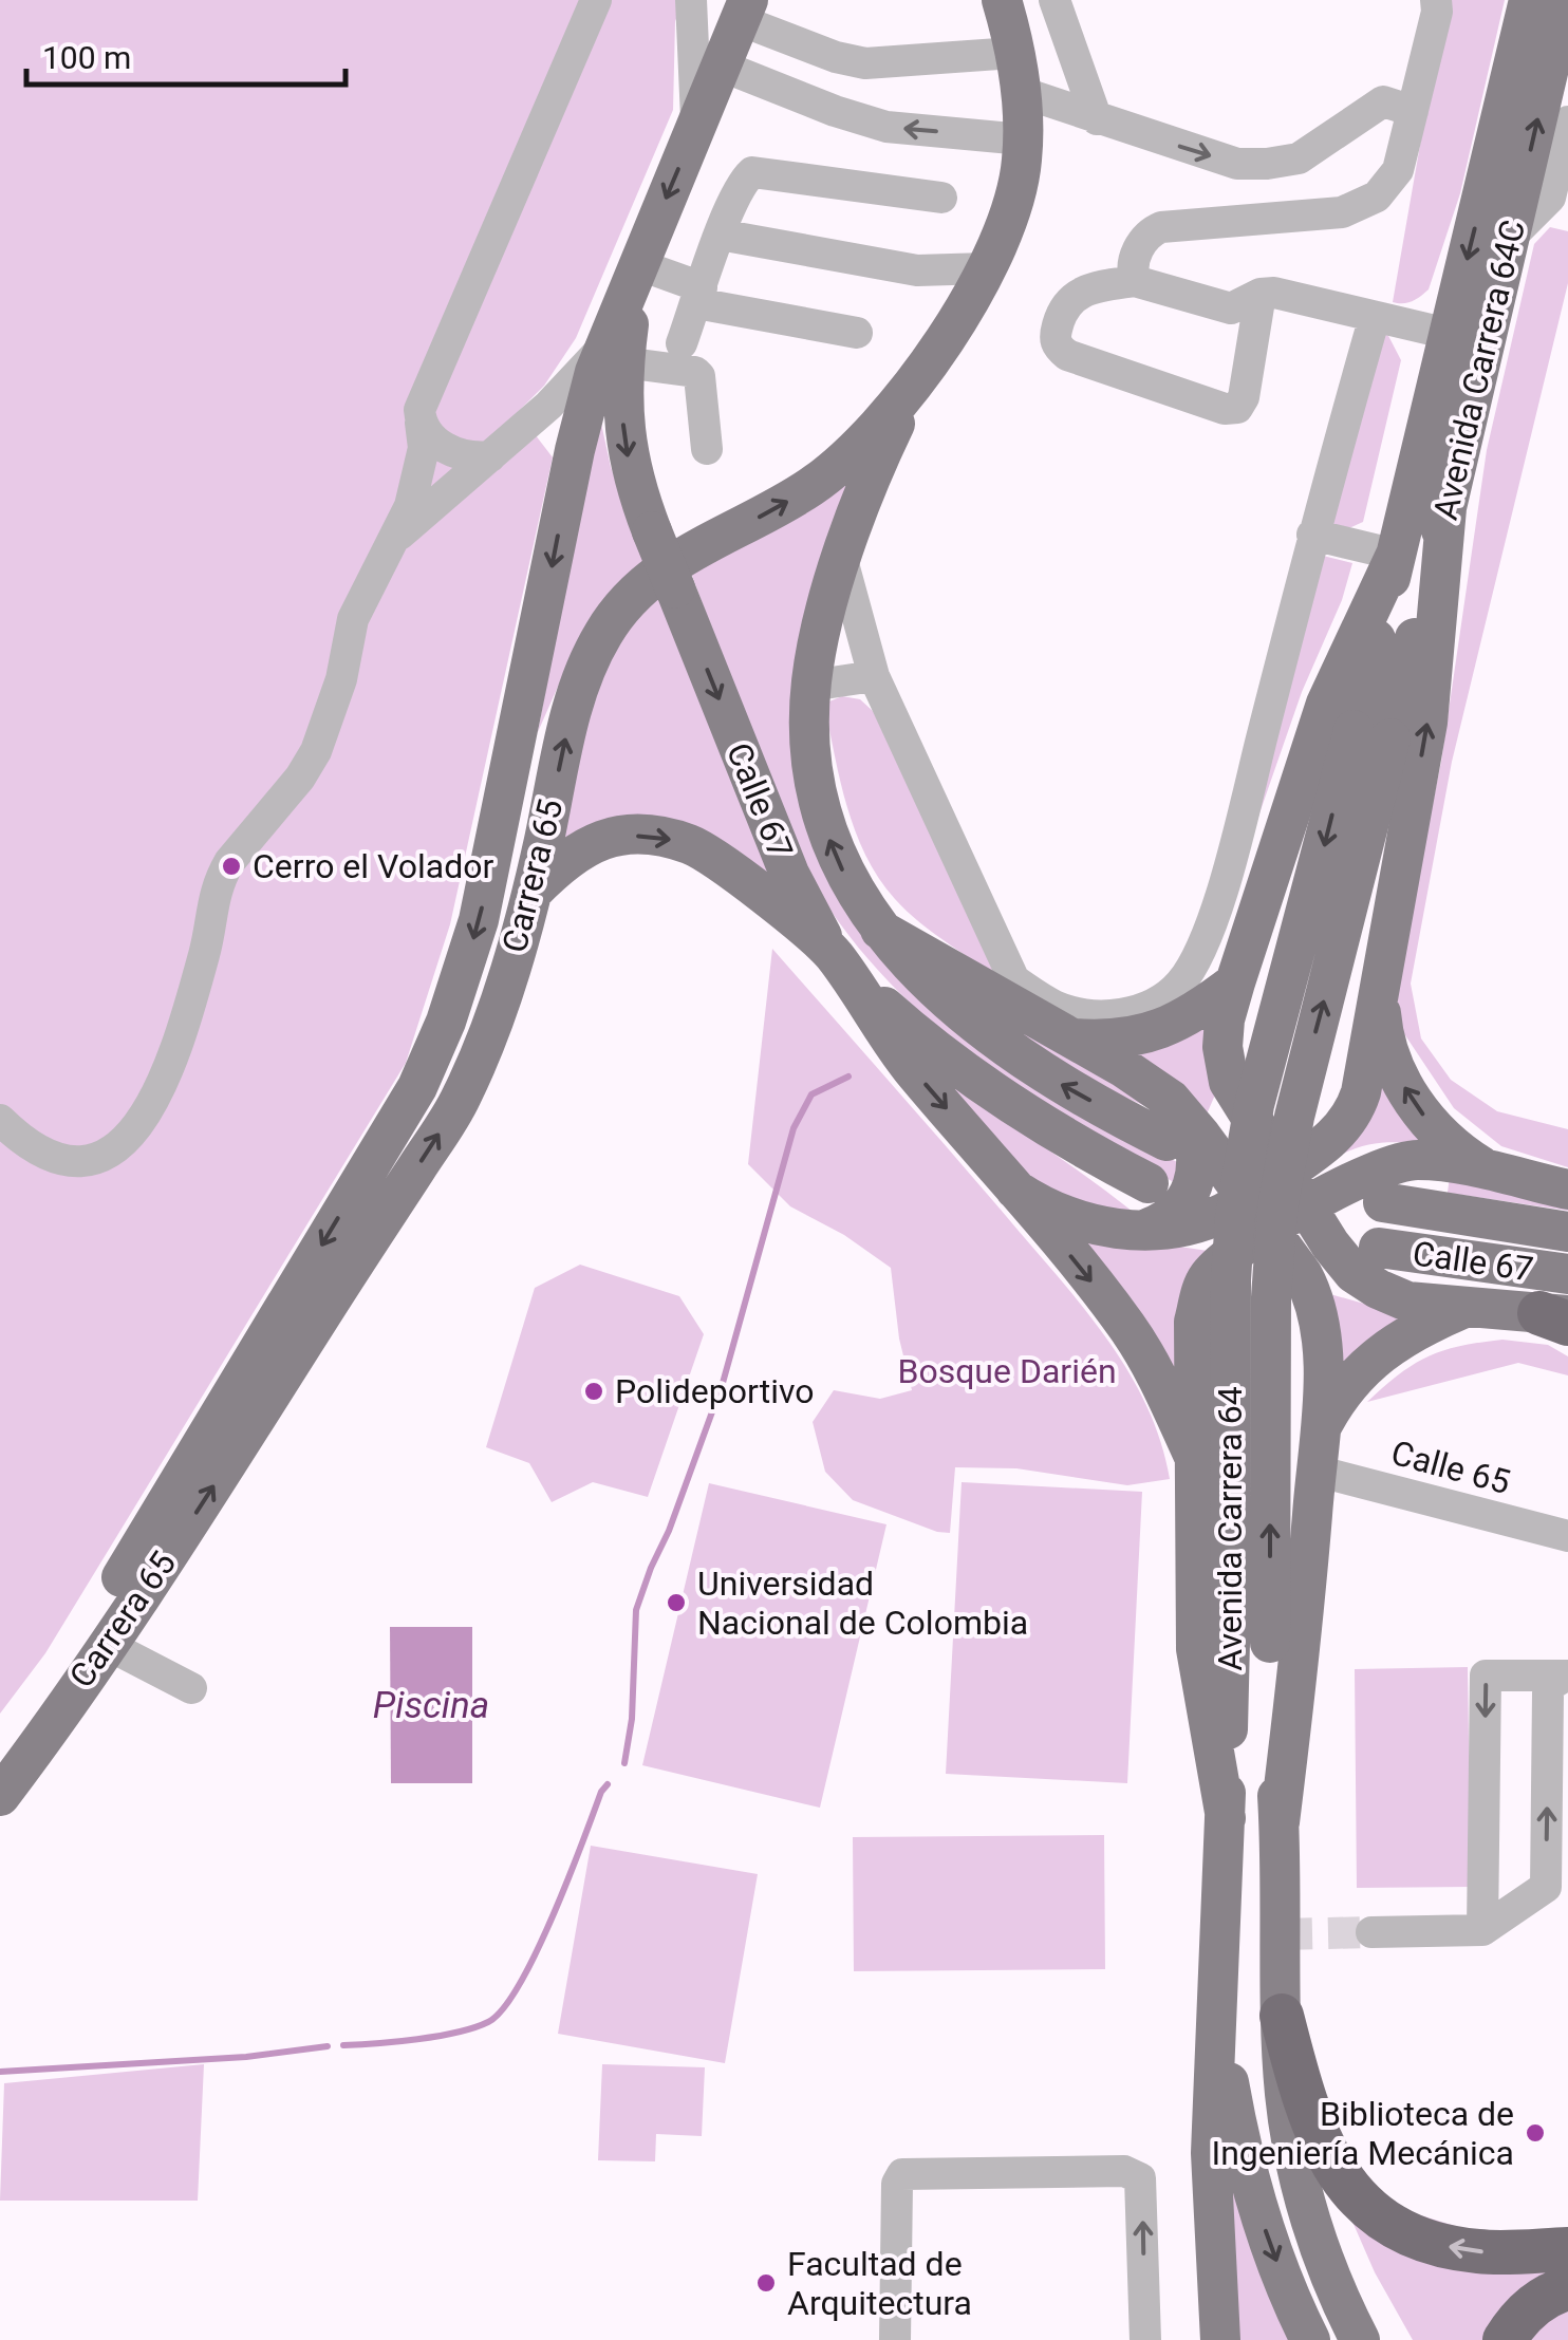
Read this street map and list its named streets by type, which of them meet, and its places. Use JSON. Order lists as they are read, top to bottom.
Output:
{
  "streets": {
    "main road": [
      "Avenida Carrera 64C",
      "Calle 67",
      "Carrera 65",
      "Avenida Carrera 64"
    ],
    "lane": ["Calle 65"]
  },
  "crossings": [
    ["Avenida Carrera 64C", "Avenida Carrera 64"],
    ["Calle 67", "Carrera 65"]
  ],
  "water": ["Piscina"],
  "parks": ["Bosque Darién"],
  "places": [
    "Cerro el Volador",
    "Polideportivo",
    "Universidad Nacional de Colombia",
    "Biblioteca de Ingeniería Mecánica",
    "Facultad de Arquitectura"
  ],
  "scale_bar": "100 m"
}
